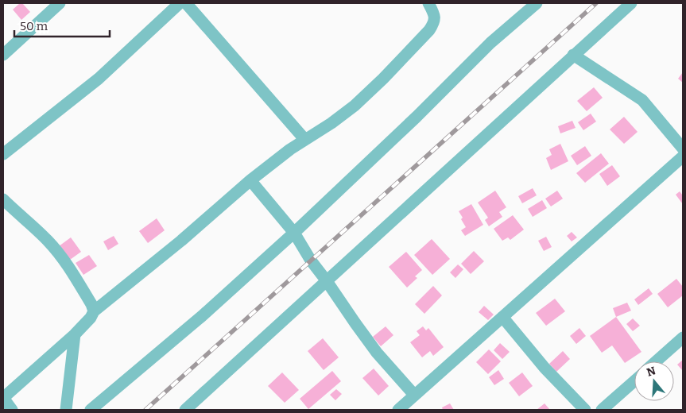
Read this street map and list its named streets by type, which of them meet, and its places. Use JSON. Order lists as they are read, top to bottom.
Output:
{
  "scale_bar": "50 m",
  "north": "top"
}
